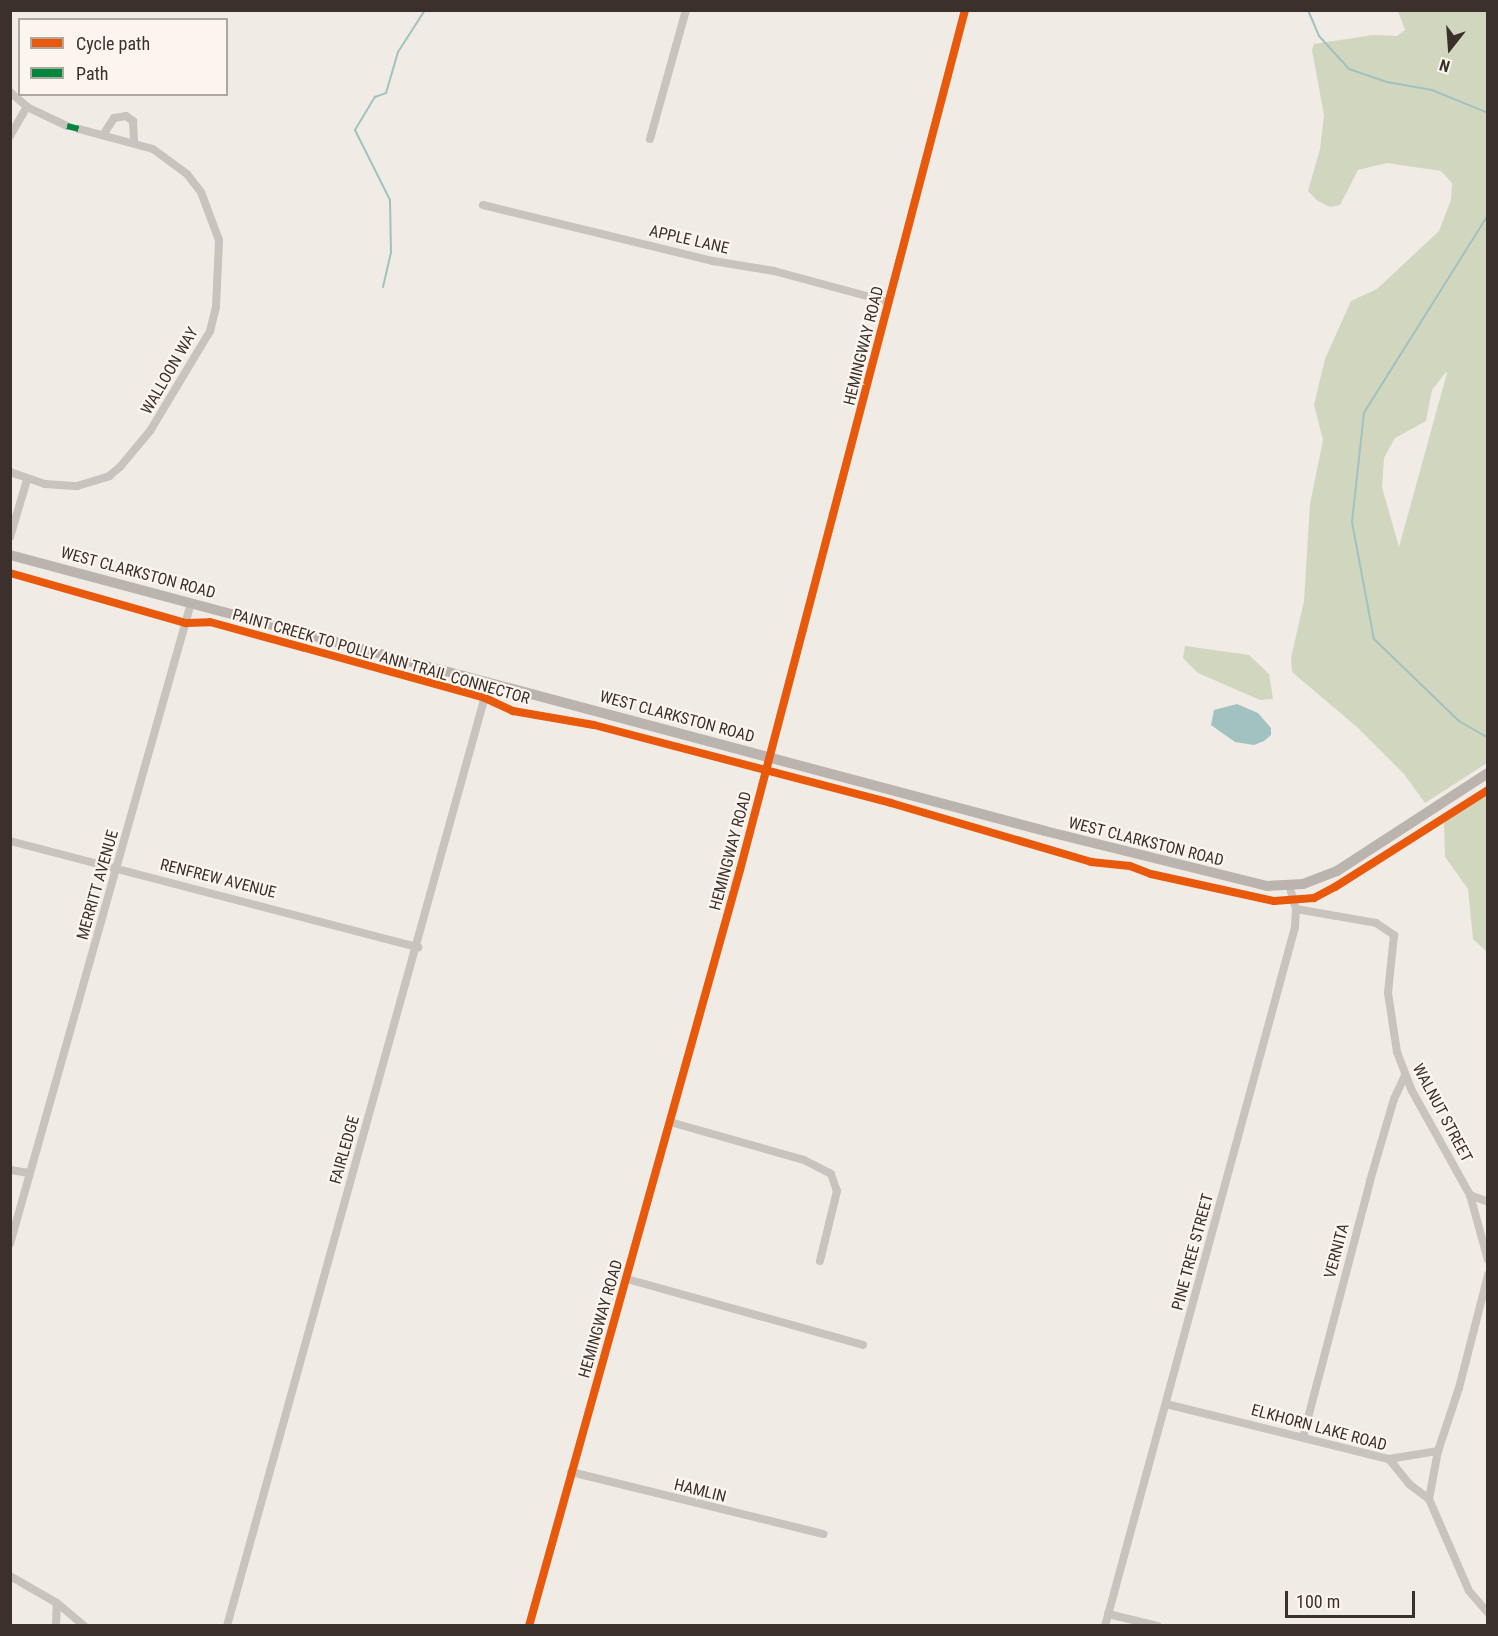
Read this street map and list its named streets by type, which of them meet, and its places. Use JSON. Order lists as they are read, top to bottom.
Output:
{
  "streets": {
    "main road": ["WEST CLARKSTON ROAD"],
    "street": [
      "APPLE LANE",
      "HEMINGWAY ROAD",
      "WALLOON WAY",
      "RENFREW AVENUE",
      "MERRITT AVENUE",
      "WALNUT STREET",
      "FAIRLEDGE",
      "VERNITA",
      "PINE TREE STREET",
      "ELKHORN LAKE ROAD",
      "HAMLIN"
    ],
    "cycle path": ["PAINT CREEK TO POLLY ANN TRAIL CONNECTOR"]
  },
  "crossings": [
    ["APPLE LANE", "HEMINGWAY ROAD"],
    ["HEMINGWAY ROAD", "WEST CLARKSTON ROAD"],
    ["HEMINGWAY ROAD", "HAMLIN"],
    ["WEST CLARKSTON ROAD", "MERRITT AVENUE"],
    ["WEST CLARKSTON ROAD", "FAIRLEDGE"],
    ["WEST CLARKSTON ROAD", "PINE TREE STREET"],
    ["RENFREW AVENUE", "MERRITT AVENUE"],
    ["RENFREW AVENUE", "FAIRLEDGE"],
    ["WALNUT STREET", "VERNITA"],
    ["WALNUT STREET", "PINE TREE STREET"],
    ["VERNITA", "ELKHORN LAKE ROAD"],
    ["PINE TREE STREET", "ELKHORN LAKE ROAD"]
  ],
  "legend": ["Cycle path", "Path"],
  "scale_bar": "100 m",
  "north": "bottom"
}
